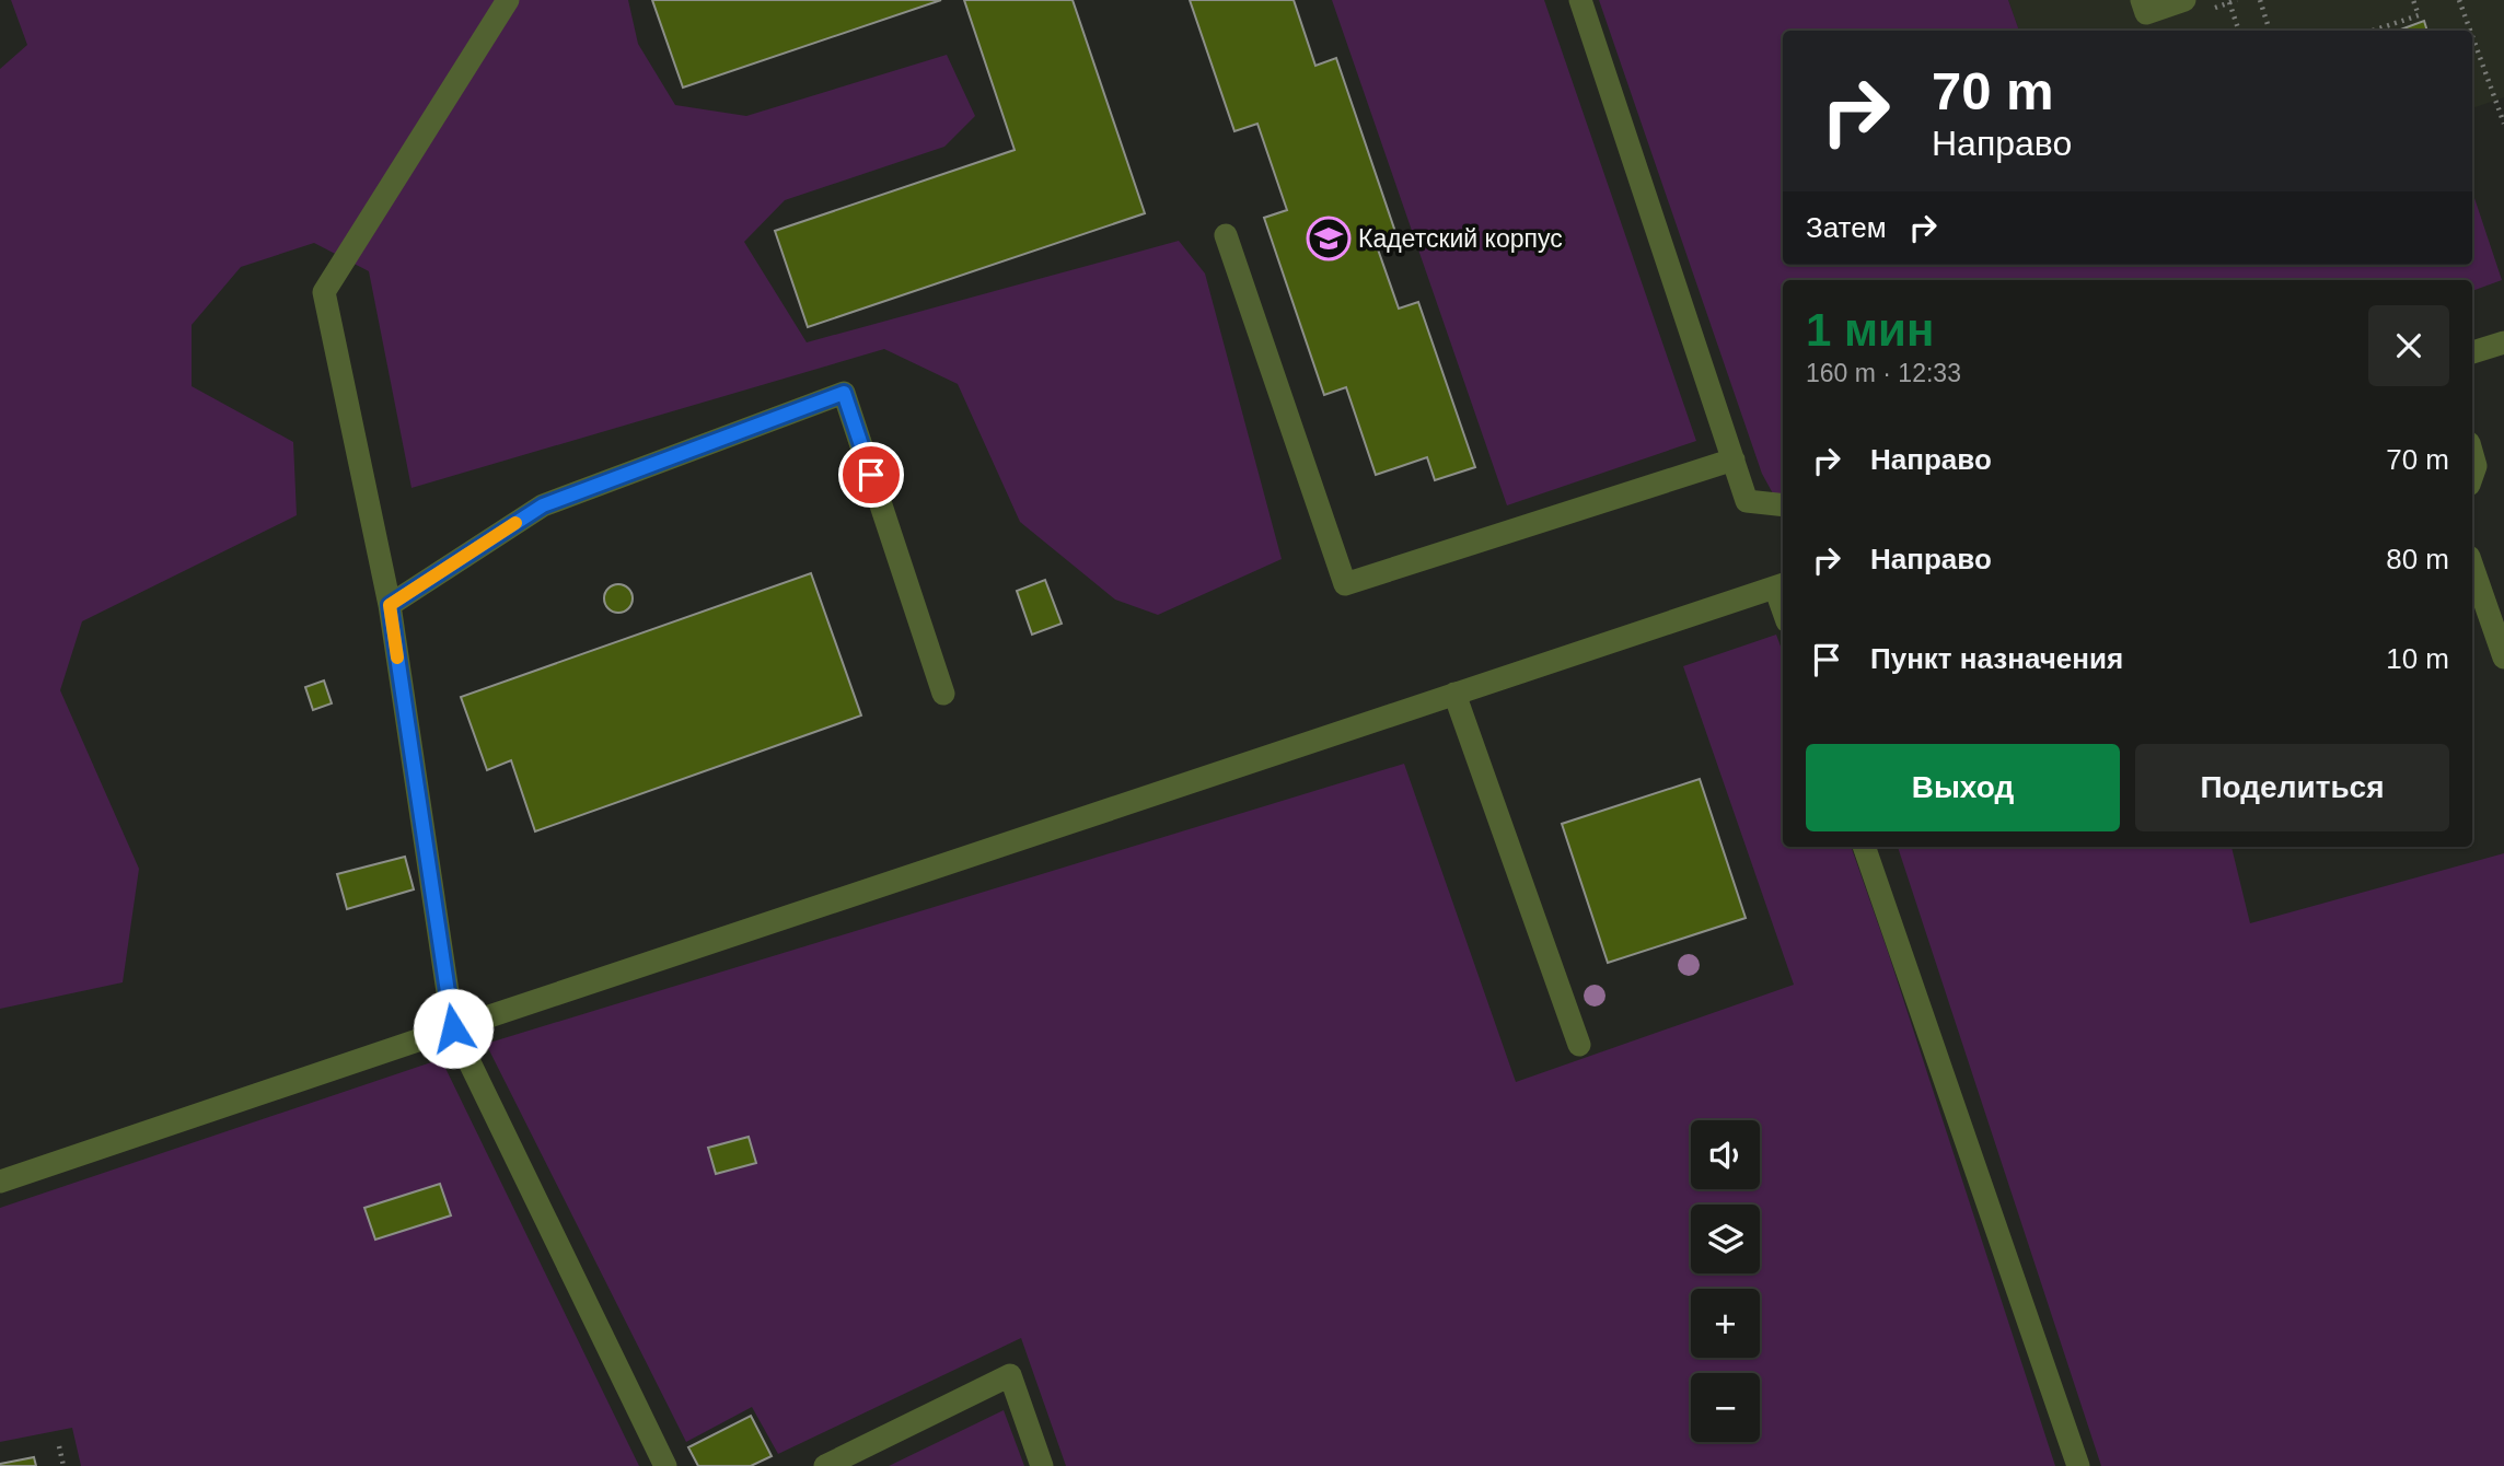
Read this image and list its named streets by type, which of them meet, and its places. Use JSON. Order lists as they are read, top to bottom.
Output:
{
  "places": {
    "school or university": ["Кадетский корпус"]
  },
  "page": {
    "turn": ["70 m", "Направо"],
    "then": "Затем",
    "heading": ["1 мин", "160 m · 12:33"],
    "list": [
      {
        "name": "Направо",
        "value": "70 m"
      },
      {
        "name": "Направо",
        "value": "80 m"
      },
      {
        "name": "Пункт назначения",
        "value": "10 m"
      }
    ],
    "buttons": ["Выход", "Поделиться"],
    "map_buttons": ["+", "−"]
  }
}
